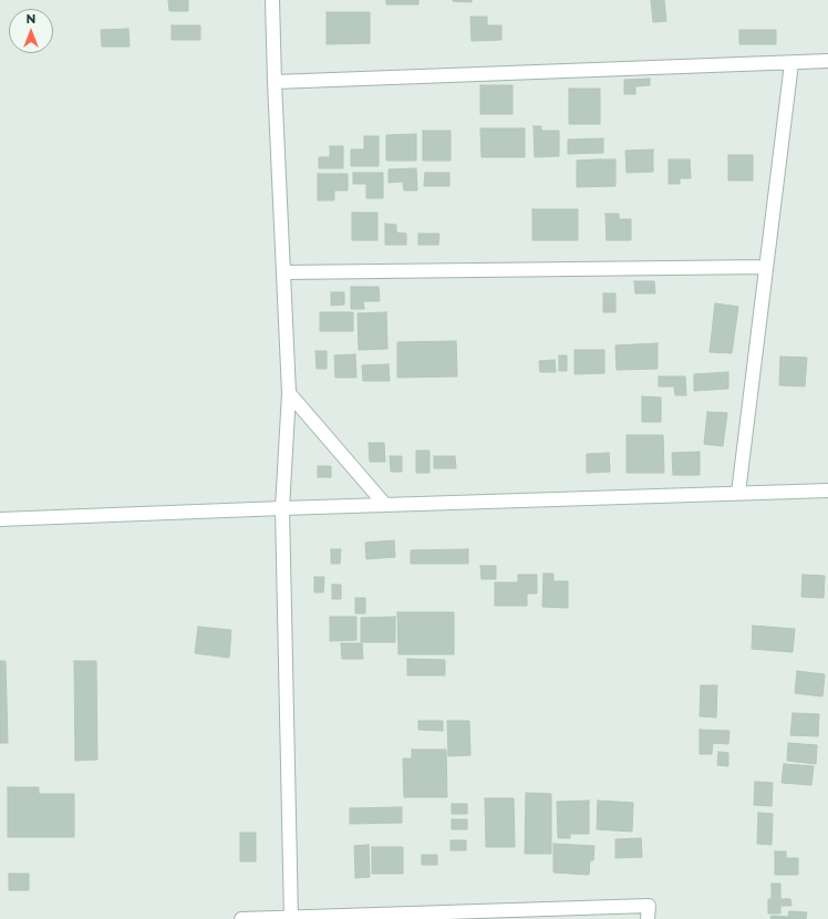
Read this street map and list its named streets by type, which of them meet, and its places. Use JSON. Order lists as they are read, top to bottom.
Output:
{
  "north": "top"
}
